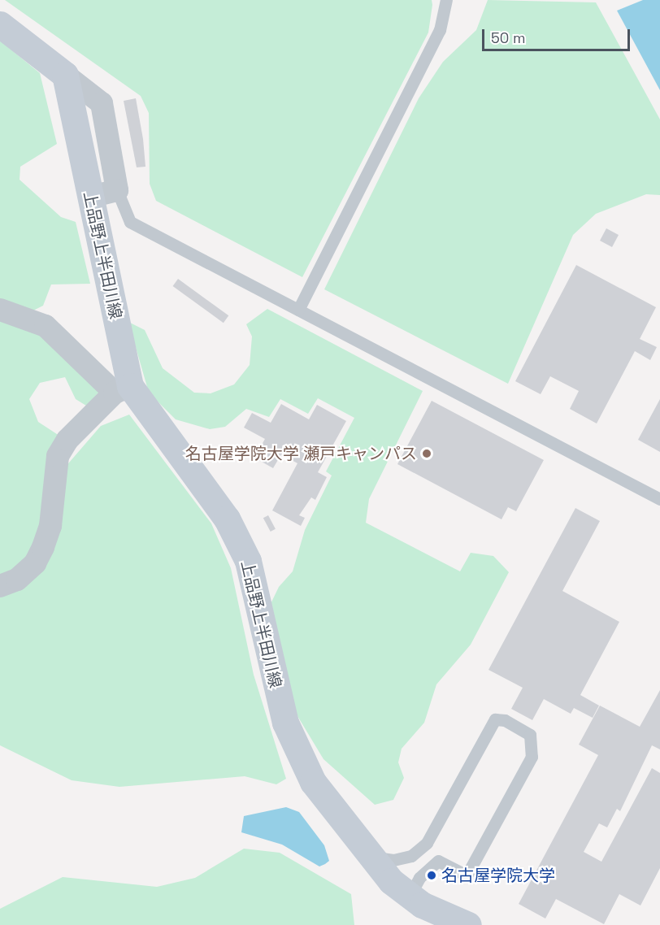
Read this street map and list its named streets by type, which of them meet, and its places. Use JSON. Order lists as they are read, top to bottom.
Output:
{
  "streets": {
    "street": ["上品野上半田川線"]
  },
  "places": ["名古屋学院大学 瀬戸キャンパス", "名古屋学院大学"],
  "scale_bar": "50 m"
}
